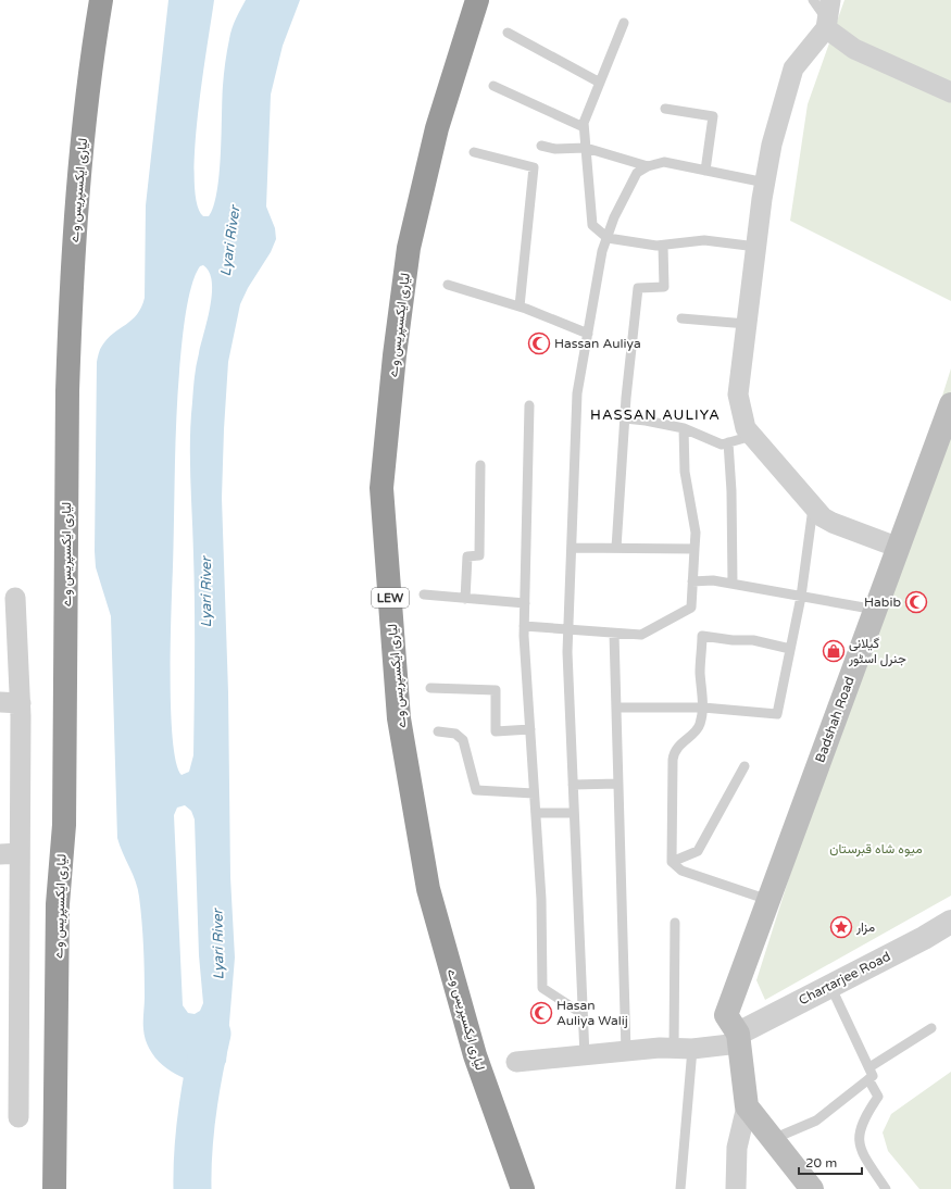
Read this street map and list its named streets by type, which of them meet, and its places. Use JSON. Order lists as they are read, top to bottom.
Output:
{
  "streets": {
    "highway": ["لیاری ایکسپریس وے", "LEW"],
    "main road": ["Badshah Road"],
    "street": ["Chartarjee Road"]
  },
  "crossings": [
    ["Badshah Road", "Chartarjee Road"]
  ],
  "districts": ["HASSAN AULIYA"],
  "water": ["Lyari River"],
  "parks": ["میوہ شاہ قبرستان"],
  "places": {
    "mosque": ["Hassan Auliya", "Habib", "Hasan Auliya Walij"],
    "shop": ["گیلانی جنرل اسٹور"],
    "place": ["مزار"]
  },
  "scale_bar": "20 m"
}
